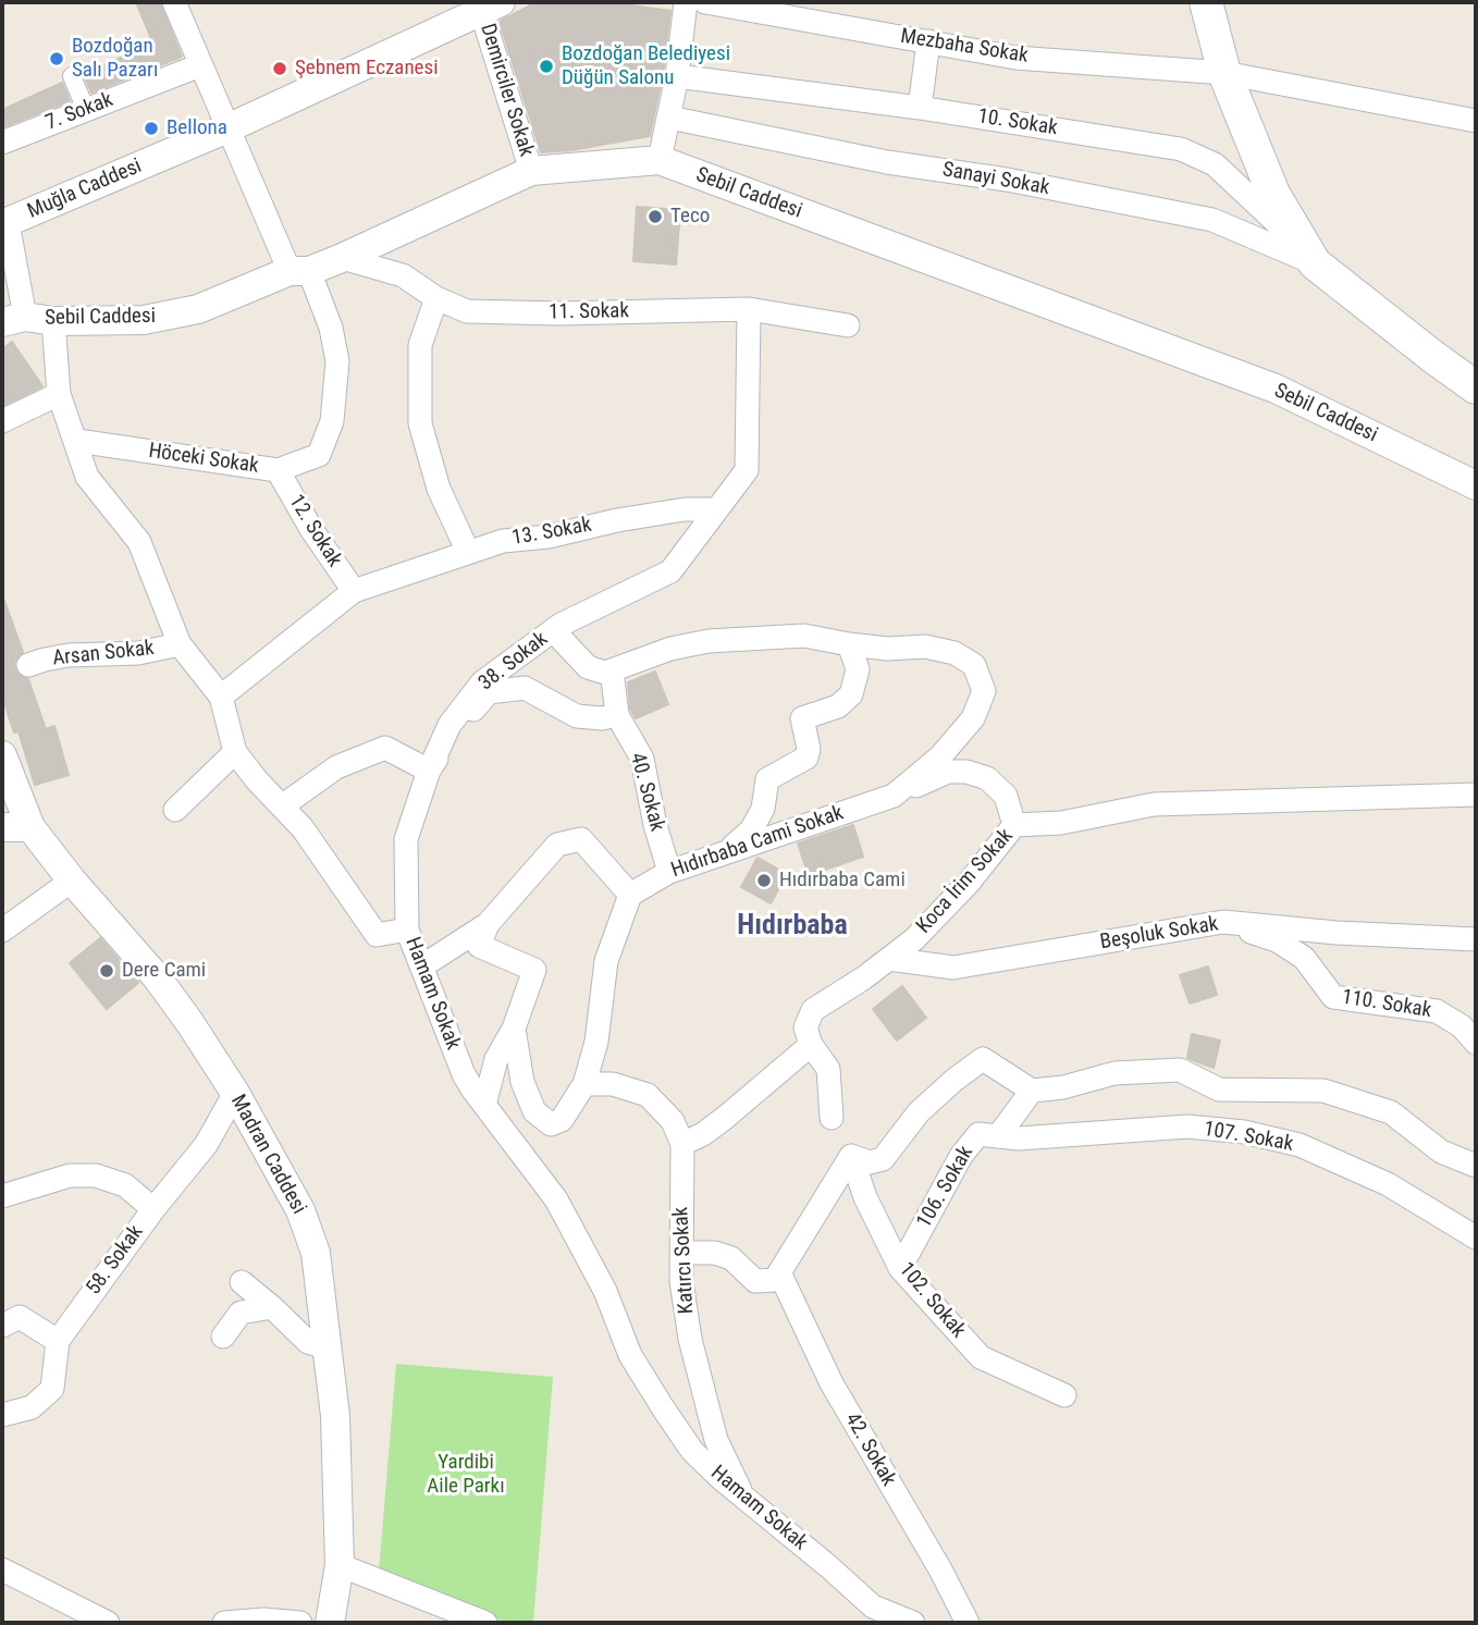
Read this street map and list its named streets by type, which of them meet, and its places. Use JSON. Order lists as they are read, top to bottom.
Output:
{
  "streets": {
    "street": [
      "Mezbaha Sokak",
      "Demirciler Sokak",
      "7. Sokak",
      "10. Sokak",
      "Sanayi Sokak",
      "Muğla Caddesi",
      "Sebil Caddesi",
      "11. Sokak",
      "Höceki Sokak",
      "12. Sokak",
      "13. Sokak",
      "Arsan Sokak",
      "38. Sokak",
      "40. Sokak",
      "Hıdırbaba Cami Sokak",
      "Koca İrim Sokak",
      "Beşoluk Sokak",
      "Hamam Sokak",
      "110. Sokak",
      "107. Sokak",
      "Madran Caddesi",
      "106. Sokak",
      "58. Sokak",
      "Katırcı Sokak",
      "102. Sokak",
      "42. Sokak"
    ]
  },
  "crossings": [
    ["Demirciler Sokak", "Muğla Caddesi"],
    ["Demirciler Sokak", "Sebil Caddesi"],
    ["7. Sokak", "Höceki Sokak"],
    ["10. Sokak", "Sanayi Sokak"],
    ["Muğla Caddesi", "Höceki Sokak"],
    ["Muğla Caddesi", "Hamam Sokak"],
    ["Sebil Caddesi", "11. Sokak"],
    ["Sebil Caddesi", "Höceki Sokak"],
    ["Sebil Caddesi", "Hamam Sokak"],
    ["Höceki Sokak", "12. Sokak"],
    ["Höceki Sokak", "Hamam Sokak"],
    ["12. Sokak", "13. Sokak"],
    ["13. Sokak", "38. Sokak"],
    ["13. Sokak", "Hamam Sokak"],
    ["Arsan Sokak", "Hamam Sokak"],
    ["38. Sokak", "Hamam Sokak"],
    ["40. Sokak", "Hıdırbaba Cami Sokak"],
    ["Koca İrim Sokak", "Beşoluk Sokak"],
    ["Beşoluk Sokak", "110. Sokak"],
    ["Hamam Sokak", "Katırcı Sokak"],
    ["107. Sokak", "106. Sokak"],
    ["Madran Caddesi", "58. Sokak"],
    ["106. Sokak", "102. Sokak"]
  ],
  "districts": ["Hıdırbaba"],
  "parks": ["Yardibi Aile Parkı"],
  "places": [
    "Bozdoğan Salı Pazarı",
    "Bozdoğan Belediyesi Düğün Salonu",
    "Şebnem Eczanesi",
    "Bellona",
    "Teco",
    "Hıdırbaba Cami",
    "Dere Cami"
  ]
}
